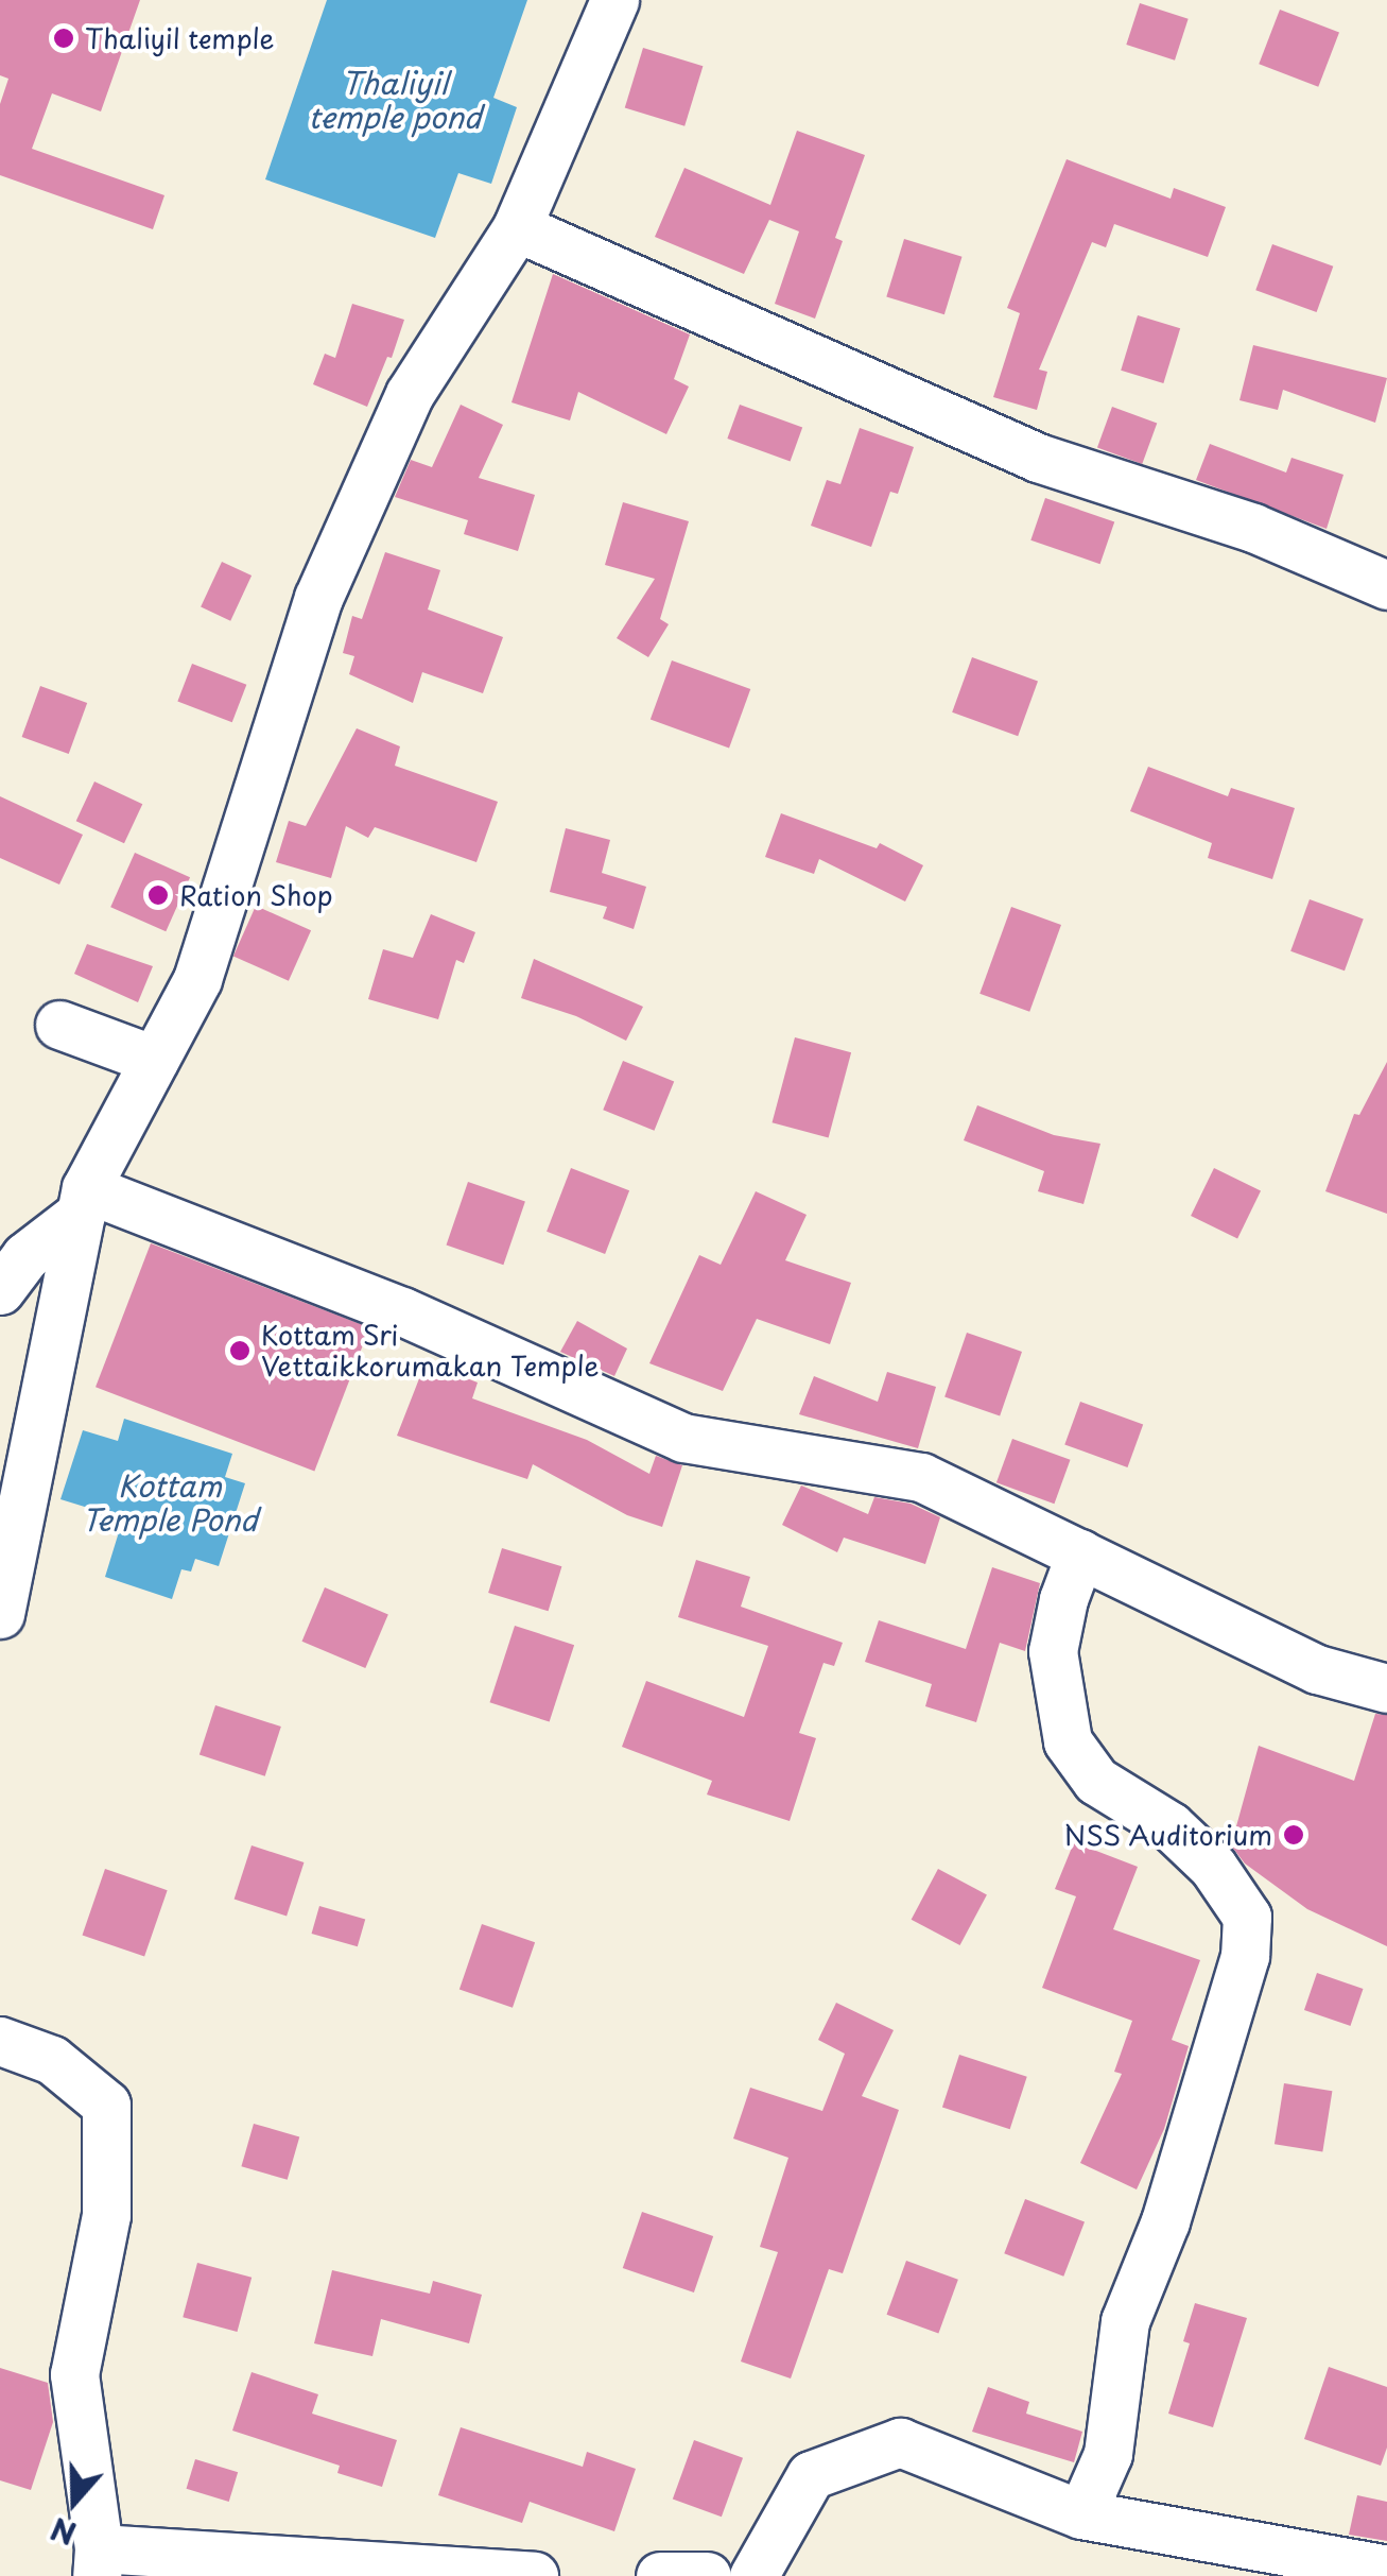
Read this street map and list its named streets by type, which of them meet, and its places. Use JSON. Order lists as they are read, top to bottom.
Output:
{
  "water": ["Thaliyil temple pond", "Kottam Temple Pond"],
  "places": [
    "Thaliyil temple",
    "Ration Shop",
    "Kottam Sri Vettaikkorumakan Temple",
    "NSS Auditorium"
  ],
  "north": "bottom"
}
